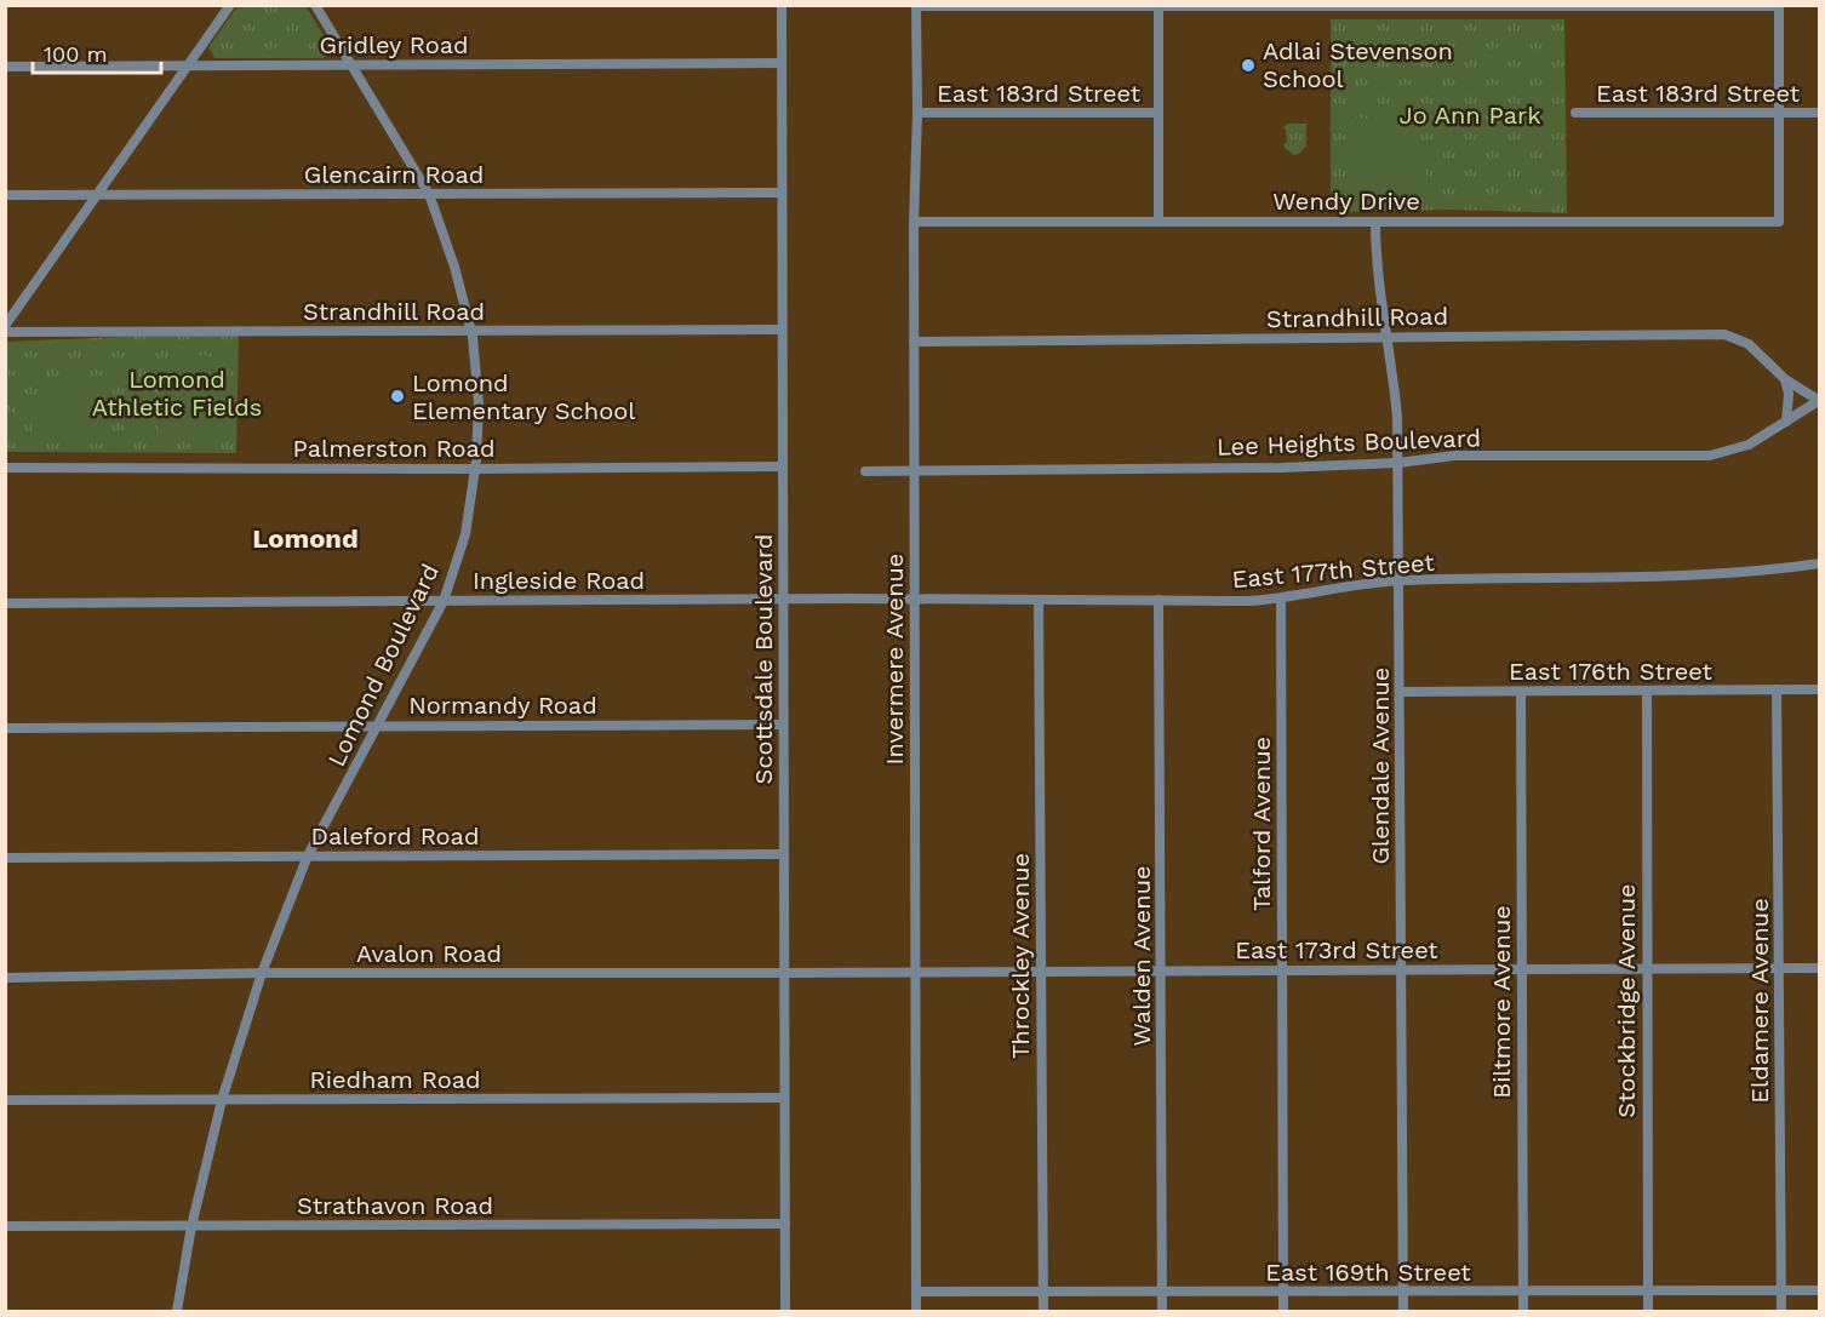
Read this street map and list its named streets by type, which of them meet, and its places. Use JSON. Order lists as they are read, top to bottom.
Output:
{
  "streets": {
    "street": [
      "Gridley Road",
      "East 183rd Street",
      "Glencairn Road",
      "Wendy Drive",
      "Strandhill Road",
      "Lee Heights Boulevard",
      "Palmerston Road",
      "East 177th Street",
      "Ingleside Road",
      "Scottsdale Boulevard",
      "Invermere Avenue",
      "Lomond Boulevard",
      "East 176th Street",
      "Normandy Road",
      "Glendale Avenue",
      "Talford Avenue",
      "Daleford Road",
      "East 173rd Street",
      "Avalon Road",
      "Throckley Avenue",
      "Walden Avenue",
      "Stockbridge Avenue",
      "Eldamere Avenue",
      "Biltmore Avenue",
      "Riedham Road",
      "Strathavon Road",
      "East 169th Street"
    ]
  },
  "crossings": [
    ["Gridley Road", "Scottsdale Boulevard"],
    ["Gridley Road", "Lomond Boulevard"],
    ["East 183rd Street", "Wendy Drive"],
    ["East 183rd Street", "Invermere Avenue"],
    ["Glencairn Road", "Scottsdale Boulevard"],
    ["Glencairn Road", "Lomond Boulevard"],
    ["Wendy Drive", "Invermere Avenue"],
    ["Wendy Drive", "Glendale Avenue"],
    ["Strandhill Road", "Lee Heights Boulevard"],
    ["Strandhill Road", "Scottsdale Boulevard"],
    ["Strandhill Road", "Invermere Avenue"],
    ["Strandhill Road", "Lomond Boulevard"],
    ["Strandhill Road", "Glendale Avenue"],
    ["Lee Heights Boulevard", "Invermere Avenue"],
    ["Lee Heights Boulevard", "Glendale Avenue"],
    ["Palmerston Road", "Scottsdale Boulevard"],
    ["Palmerston Road", "Lomond Boulevard"],
    ["East 177th Street", "Ingleside Road"],
    ["East 177th Street", "Invermere Avenue"],
    ["East 177th Street", "Glendale Avenue"],
    ["East 177th Street", "Talford Avenue"],
    ["East 177th Street", "Throckley Avenue"],
    ["East 177th Street", "Walden Avenue"],
    ["Ingleside Road", "Scottsdale Boulevard"],
    ["Ingleside Road", "Lomond Boulevard"],
    ["Scottsdale Boulevard", "Normandy Road"],
    ["Scottsdale Boulevard", "Daleford Road"],
    ["Scottsdale Boulevard", "Avalon Road"],
    ["Scottsdale Boulevard", "Riedham Road"],
    ["Scottsdale Boulevard", "Strathavon Road"],
    ["Invermere Avenue", "East 173rd Street"],
    ["Invermere Avenue", "East 169th Street"],
    ["Lomond Boulevard", "Normandy Road"],
    ["Lomond Boulevard", "Daleford Road"],
    ["Lomond Boulevard", "Avalon Road"],
    ["Lomond Boulevard", "Riedham Road"],
    ["Lomond Boulevard", "Strathavon Road"],
    ["East 176th Street", "Glendale Avenue"],
    ["East 176th Street", "Stockbridge Avenue"],
    ["East 176th Street", "Eldamere Avenue"],
    ["East 176th Street", "Biltmore Avenue"],
    ["Glendale Avenue", "East 173rd Street"],
    ["Glendale Avenue", "East 169th Street"],
    ["Talford Avenue", "East 173rd Street"],
    ["Talford Avenue", "East 169th Street"],
    ["East 173rd Street", "Avalon Road"],
    ["East 173rd Street", "Throckley Avenue"],
    ["East 173rd Street", "Walden Avenue"],
    ["East 173rd Street", "Stockbridge Avenue"],
    ["East 173rd Street", "Eldamere Avenue"],
    ["East 173rd Street", "Biltmore Avenue"],
    ["Throckley Avenue", "East 169th Street"],
    ["Walden Avenue", "East 169th Street"],
    ["Stockbridge Avenue", "East 169th Street"],
    ["Eldamere Avenue", "East 169th Street"],
    ["Biltmore Avenue", "East 169th Street"]
  ],
  "districts": ["Lomond"],
  "parks": ["Jo Ann Park", "Lomond Athletic Fields"],
  "places": ["Adlai Stevenson School", "Lomond Elementary School"],
  "scale_bar": "100 m"
}
